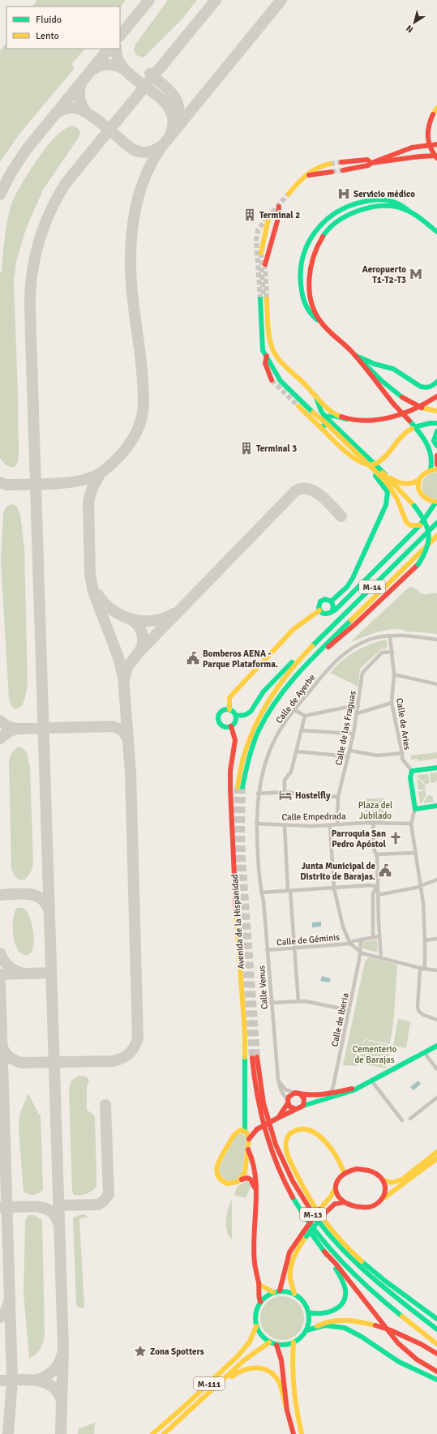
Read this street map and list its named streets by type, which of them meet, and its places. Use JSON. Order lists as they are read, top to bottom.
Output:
{
  "streets": {
    "main road": [
      "M-14",
      "Avenida de la Hispanidad",
      "M-13",
      "M-111"
    ],
    "street": [
      "Calle de Ayerbe",
      "Calle de Aries",
      "Calle de las Fraguas",
      "Calle Empedrada",
      "Calle de Géminis",
      "Calle Venus",
      "Calle de Iberia"
    ]
  },
  "crossings": [
    ["Calle de Ayerbe", "Calle de Aries"],
    ["Calle de Ayerbe", "Calle Empedrada"],
    ["Calle de Ayerbe", "Calle Venus"],
    ["Calle de Aries", "Calle de las Fraguas"],
    ["Calle de las Fraguas", "Calle Empedrada"],
    ["Calle de Géminis", "Calle Venus"],
    ["Calle de Géminis", "Calle de Iberia"]
  ],
  "parks": ["Plaza del Jubilado", "Cementerio de Barajas"],
  "places": {
    "hospital": ["Servicio médico"],
    "building": ["Terminal 2", "Terminal 3"],
    "metro station": ["Aeropuerto T1-T2-T3"],
    "public building": ["Bomberos AENA - Parque Plataforma.", "Junta Municipal de Distrito de Barajas."],
    "hotel": ["Hostelfly"],
    "church": ["Parroquia San Pedro Apóstol"],
    "place": ["Zona Spotters"]
  },
  "legend": ["Fluido", "Lento"],
  "north": "bottom left"
}
